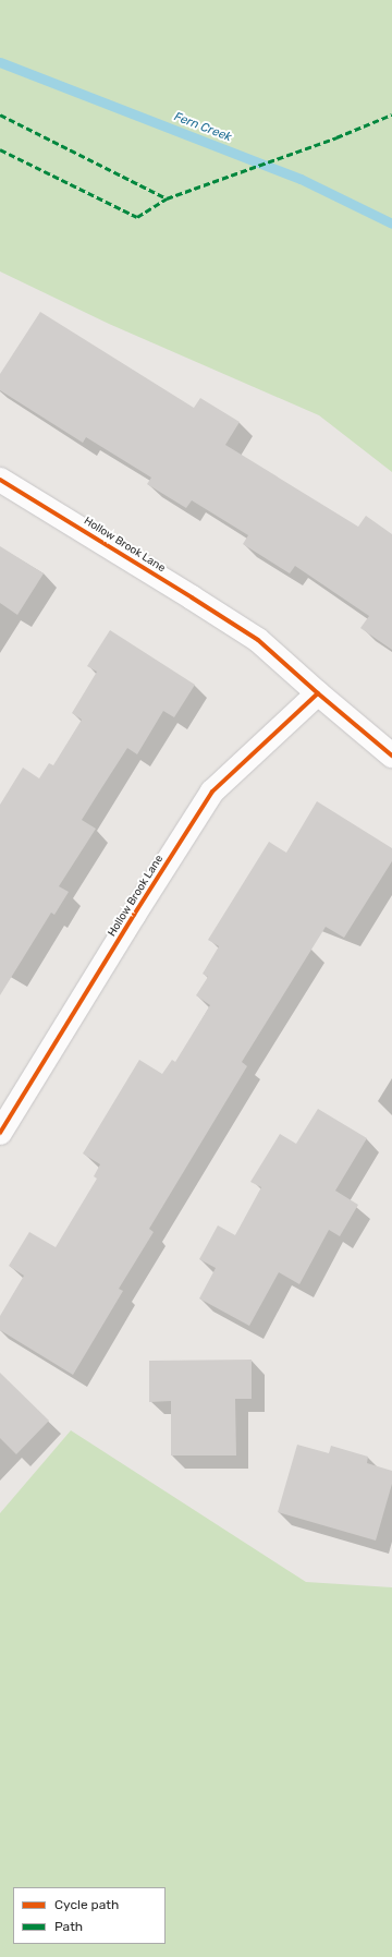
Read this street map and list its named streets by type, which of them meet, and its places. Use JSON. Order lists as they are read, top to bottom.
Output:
{
  "streets": {
    "street": ["Hollow Brook Lane"]
  },
  "water": ["Fern Creek"],
  "legend": ["Cycle path", "Path"]
}
